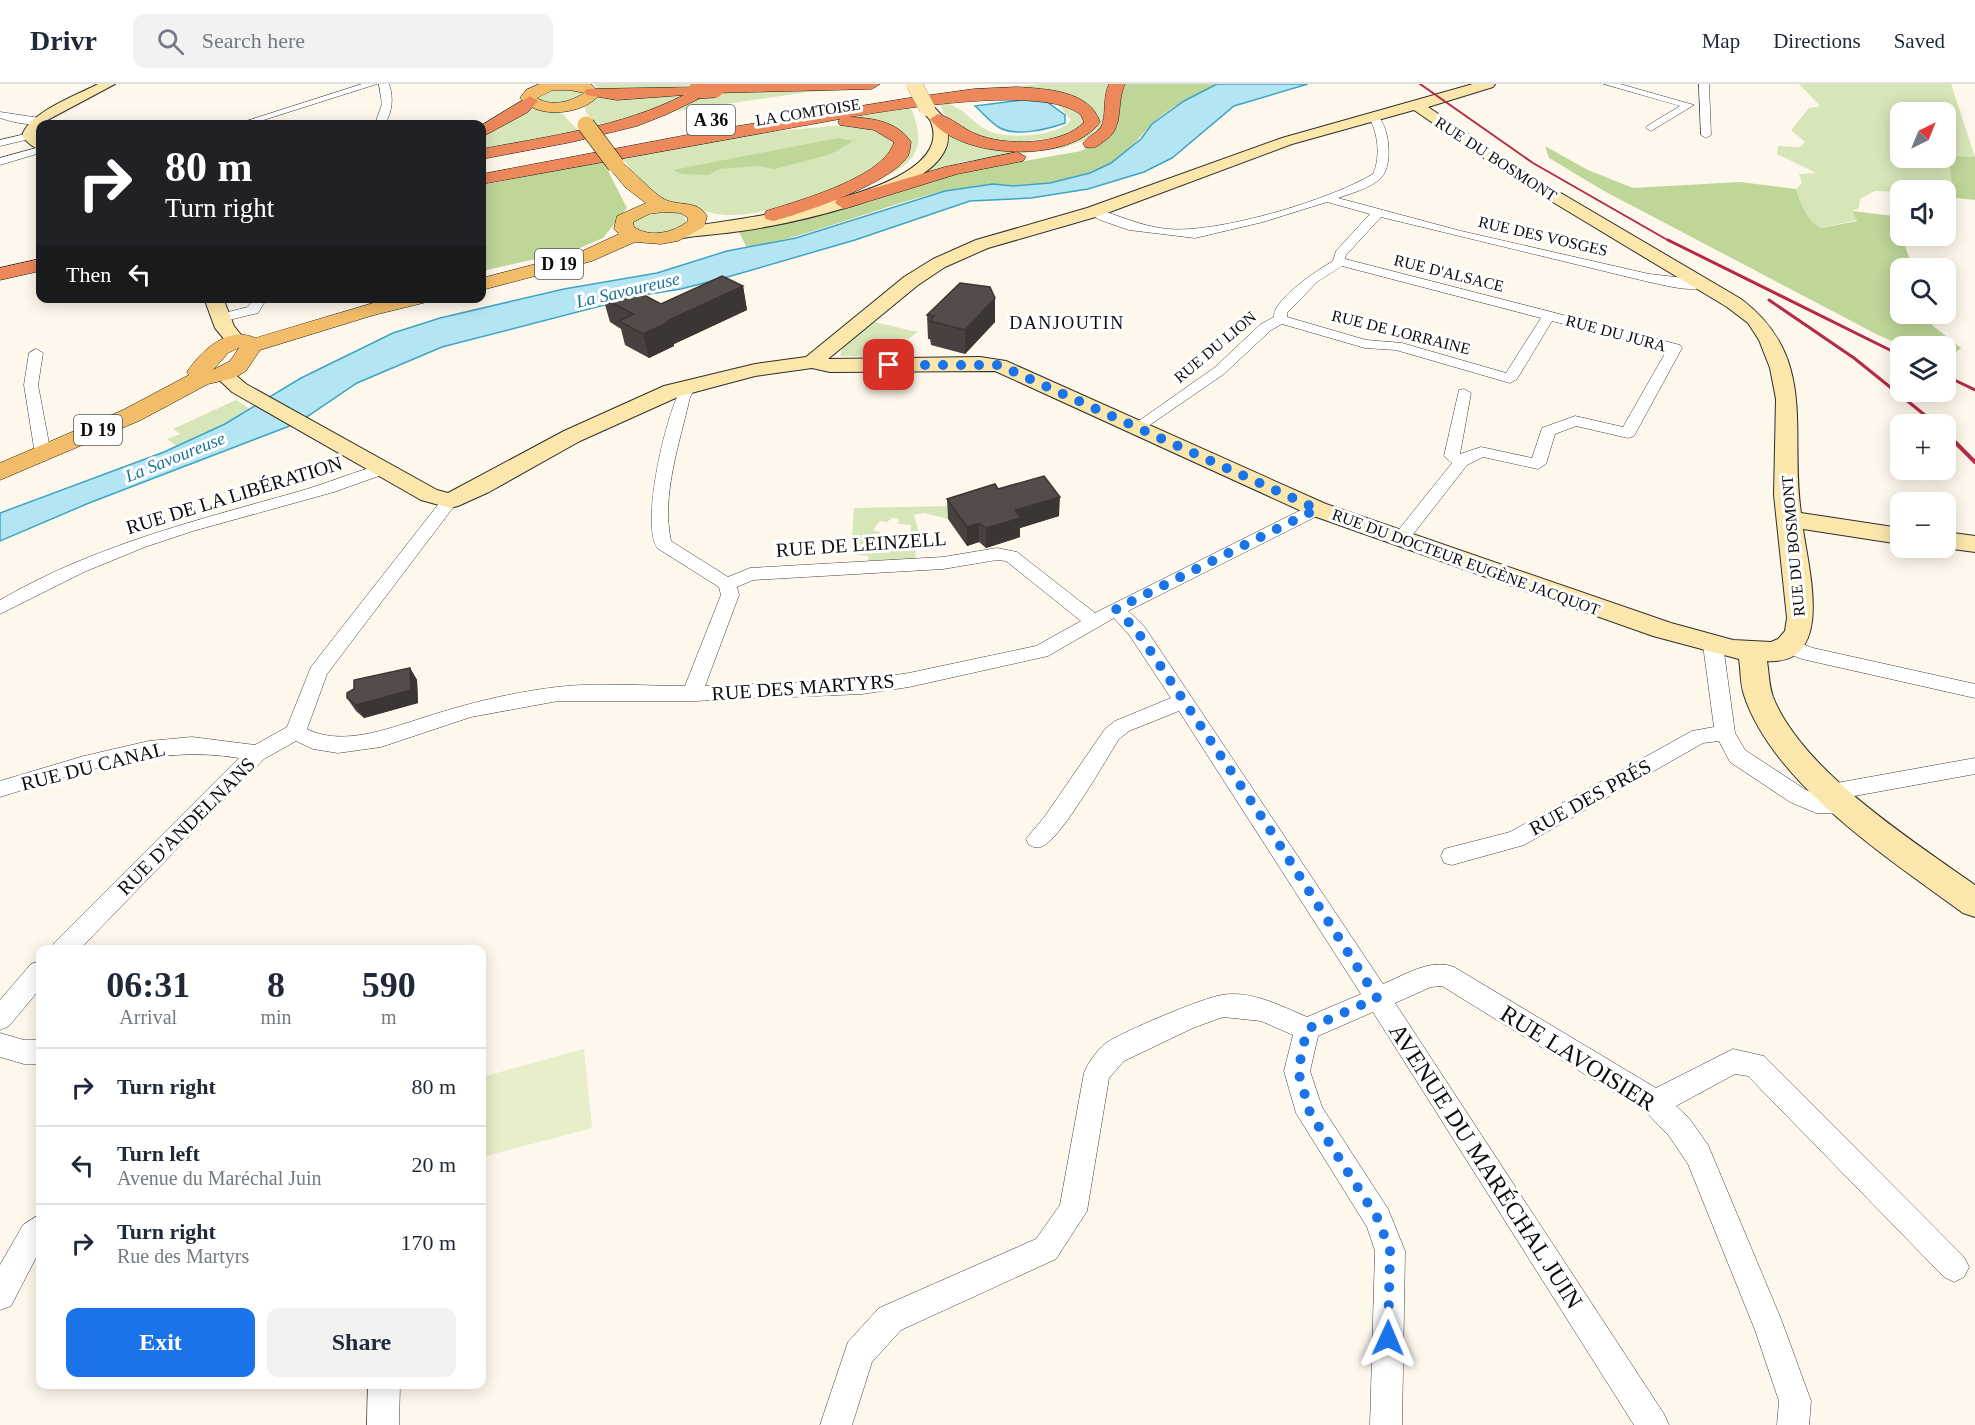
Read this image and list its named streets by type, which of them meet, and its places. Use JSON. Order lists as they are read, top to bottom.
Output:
{
  "streets": {
    "highway": ["LA COMTOISE", "A 36"],
    "main road": ["D 19"],
    "street": [
      "RUE DU BOSMONT",
      "RUE DES VOSGES",
      "RUE D'ALSACE",
      "RUE DE LORRAINE",
      "RUE DU JURA",
      "RUE DU LION",
      "RUE DE LA LIBÉRATION",
      "RUE DE LEINZELL",
      "RUE DU DOCTEUR EUGÈNE JACQUOT",
      "RUE DES MARTYRS",
      "RUE DU CANAL",
      "RUE DES PRÉS",
      "RUE D'ANDELNANS",
      "RUE LAVOISIER",
      "AVENUE DU MARÉCHAL JUIN"
    ]
  },
  "crossings": [
    ["RUE DU BOSMONT", "RUE DES VOSGES"],
    ["RUE DU BOSMONT", "RUE DU DOCTEUR EUGÈNE JACQUOT"],
    ["RUE DES VOSGES", "RUE DU LION"],
    ["RUE D'ALSACE", "RUE DE LORRAINE"],
    ["RUE D'ALSACE", "RUE DU JURA"],
    ["RUE D'ALSACE", "RUE DU LION"],
    ["RUE DE LORRAINE", "RUE DU JURA"],
    ["RUE DE LORRAINE", "RUE DU LION"],
    ["RUE DU LION", "RUE DU DOCTEUR EUGÈNE JACQUOT"],
    ["RUE DE LEINZELL", "RUE DES MARTYRS"],
    ["RUE DU DOCTEUR EUGÈNE JACQUOT", "RUE DES MARTYRS"],
    ["RUE DES MARTYRS", "RUE D'ANDELNANS"],
    ["RUE DES MARTYRS", "AVENUE DU MARÉCHAL JUIN"],
    ["RUE DU CANAL", "RUE D'ANDELNANS"],
    ["RUE LAVOISIER", "AVENUE DU MARÉCHAL JUIN"]
  ],
  "districts": ["DANJOUTIN"],
  "water": ["La Savoureuse"],
  "north": "top right",
  "page": {
    "header": "Drivr",
    "search": "Search here",
    "nav": ["Map", "Directions", "Saved"],
    "map_buttons": ["+", "−"],
    "turn": ["80 m", "Turn right"],
    "then": "Then",
    "eta": [
      "06:31",
      "Arrival",
      "8",
      "min",
      "590",
      "m"
    ],
    "list": [
      {
        "name": "Turn right",
        "value": "80 m"
      },
      {
        "name": "Turn left",
        "note": "Avenue du Maréchal Juin",
        "value": "20 m"
      },
      {
        "name": "Turn right",
        "note": "Rue des Martyrs",
        "value": "170 m"
      }
    ],
    "buttons": ["Exit", "Share"]
  }
}
